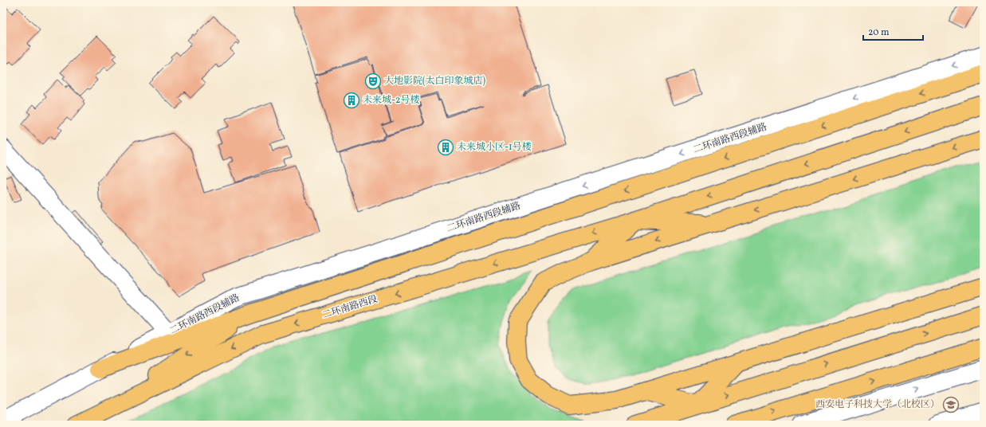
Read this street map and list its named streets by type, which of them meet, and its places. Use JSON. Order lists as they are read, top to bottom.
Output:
{
  "streets": {
    "highway": ["二环南路西段"],
    "street": ["二环南路西段辅路"]
  },
  "one_way": ["二环南路西段辅路"],
  "places": {
    "theatre": ["大地影院(太白印象城店)"],
    "building": ["未来城-2号楼", "未来城小区-1号楼"],
    "school or university": ["西安电子科技大学（北校区）"]
  },
  "scale_bar": "20 m"
}
